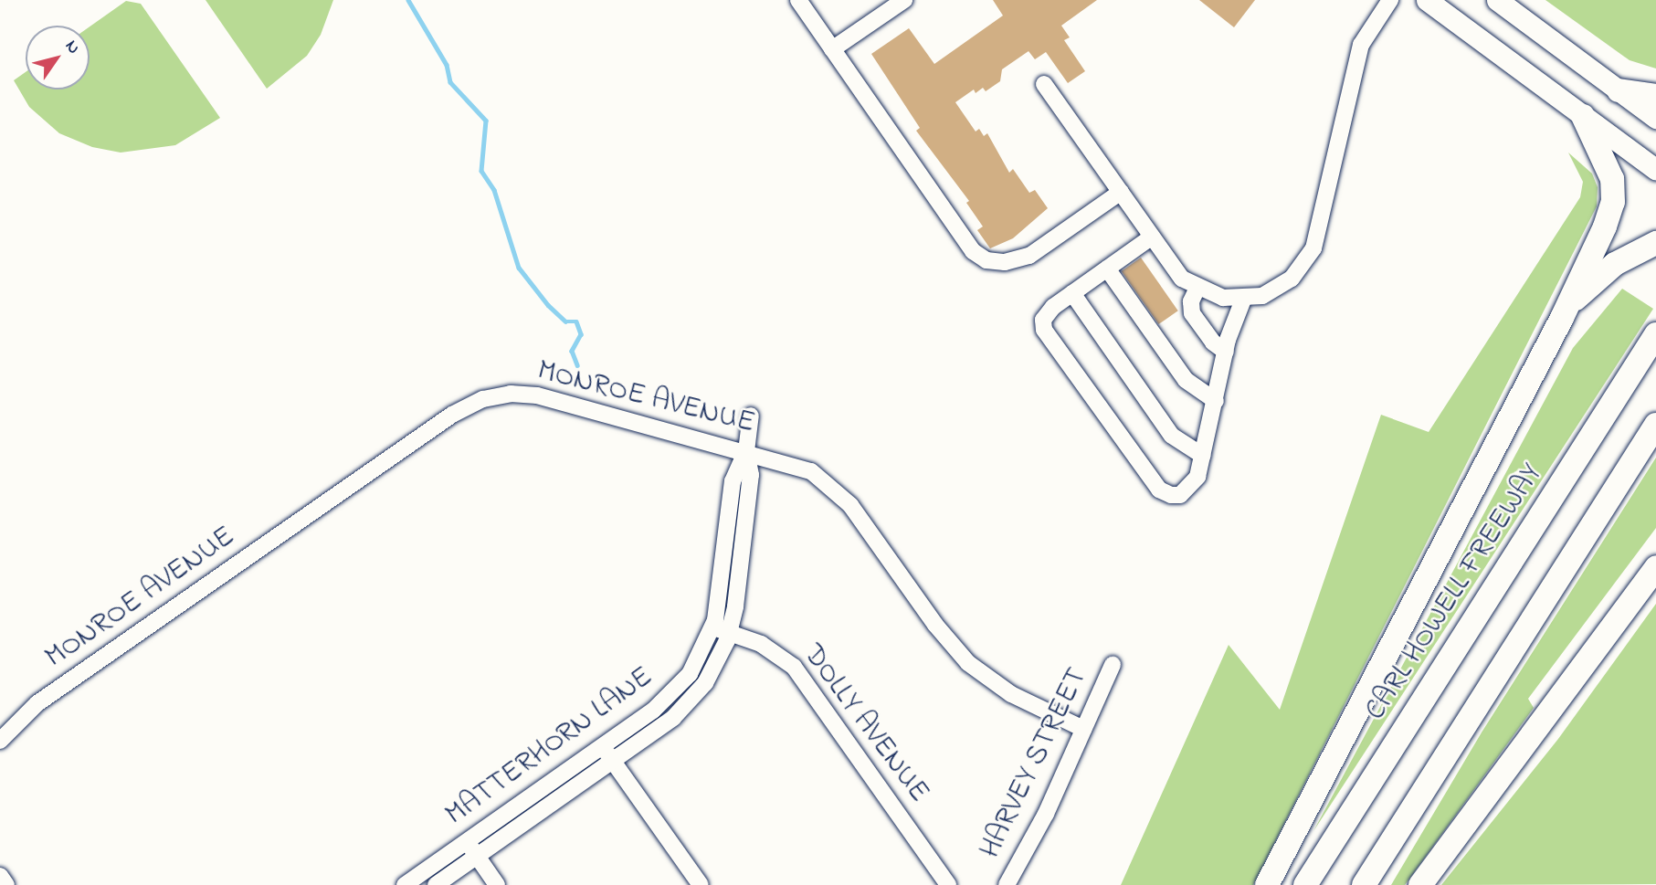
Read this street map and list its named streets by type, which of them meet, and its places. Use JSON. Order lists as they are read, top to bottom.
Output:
{
  "streets": {
    "highway": ["CARL HOWELL FREEWAY"],
    "street": [
      "MONROE AVENUE",
      "DOLLY AVENUE",
      "MATTERHORN LANE",
      "HARVEY STREET"
    ]
  },
  "crossings": [
    ["MONROE AVENUE", "MATTERHORN LANE"],
    ["MONROE AVENUE", "HARVEY STREET"],
    ["DOLLY AVENUE", "MATTERHORN LANE"]
  ],
  "north": "top right"
}
